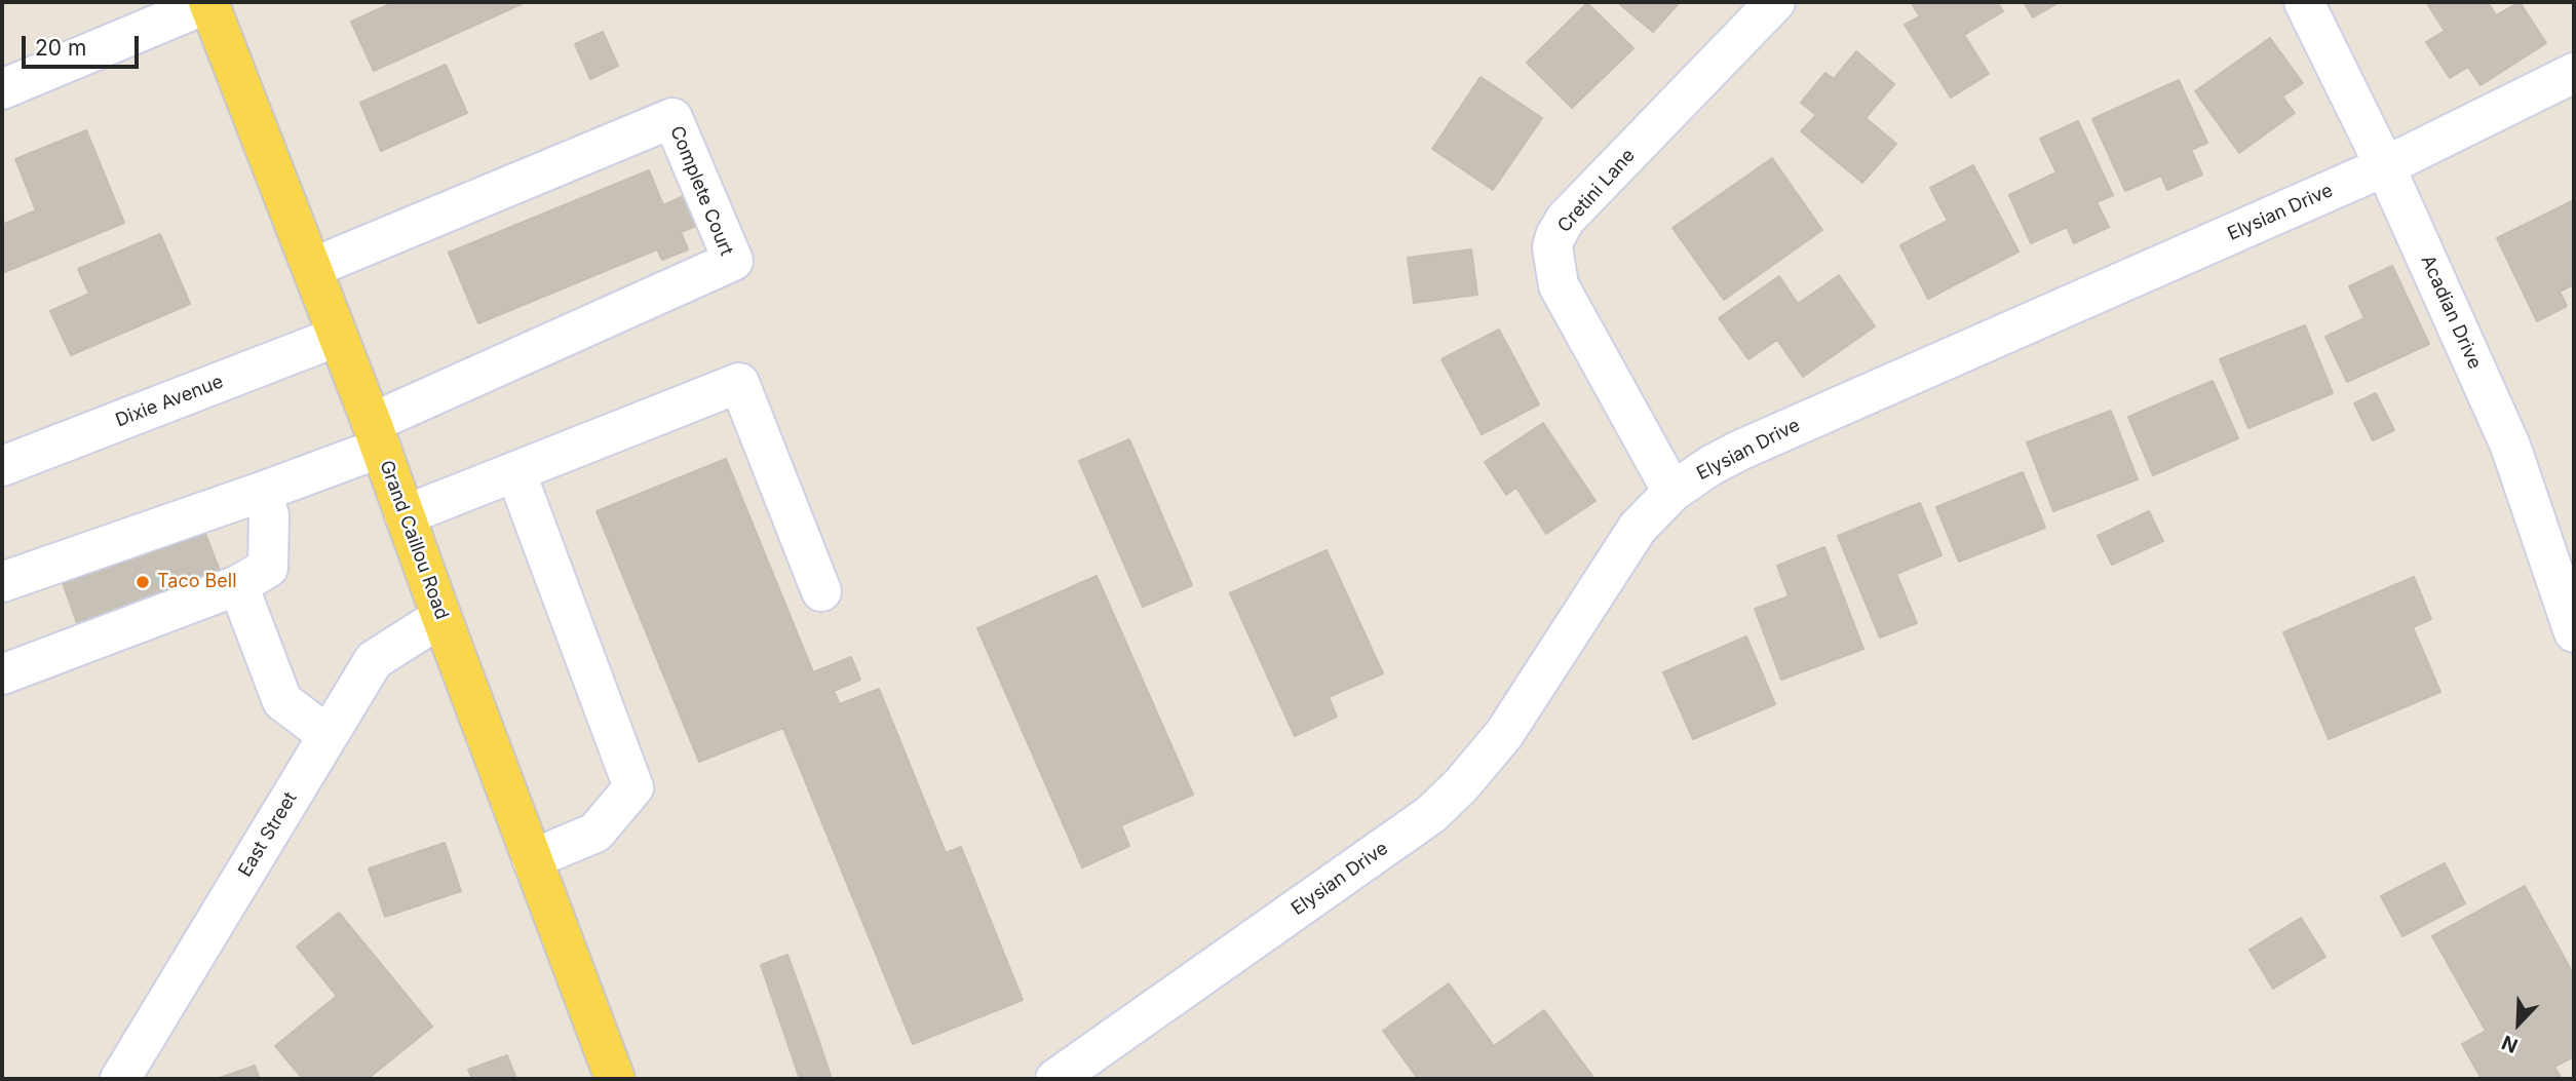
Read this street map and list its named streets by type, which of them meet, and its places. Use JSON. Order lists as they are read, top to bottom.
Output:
{
  "streets": {
    "main road": ["Grand Caillou Road"],
    "street": [
      "Complete Court",
      "Cretini Lane",
      "Elysian Drive",
      "Acadian Drive",
      "Dixie Avenue",
      "East Street"
    ]
  },
  "crossings": [
    ["Complete Court", "Grand Caillou Road"],
    ["Cretini Lane", "Elysian Drive"],
    ["Elysian Drive", "Acadian Drive"],
    ["Dixie Avenue", "Grand Caillou Road"],
    ["Grand Caillou Road", "East Street"]
  ],
  "places": ["Taco Bell"],
  "scale_bar": "20 m",
  "north": "bottom left"
}
